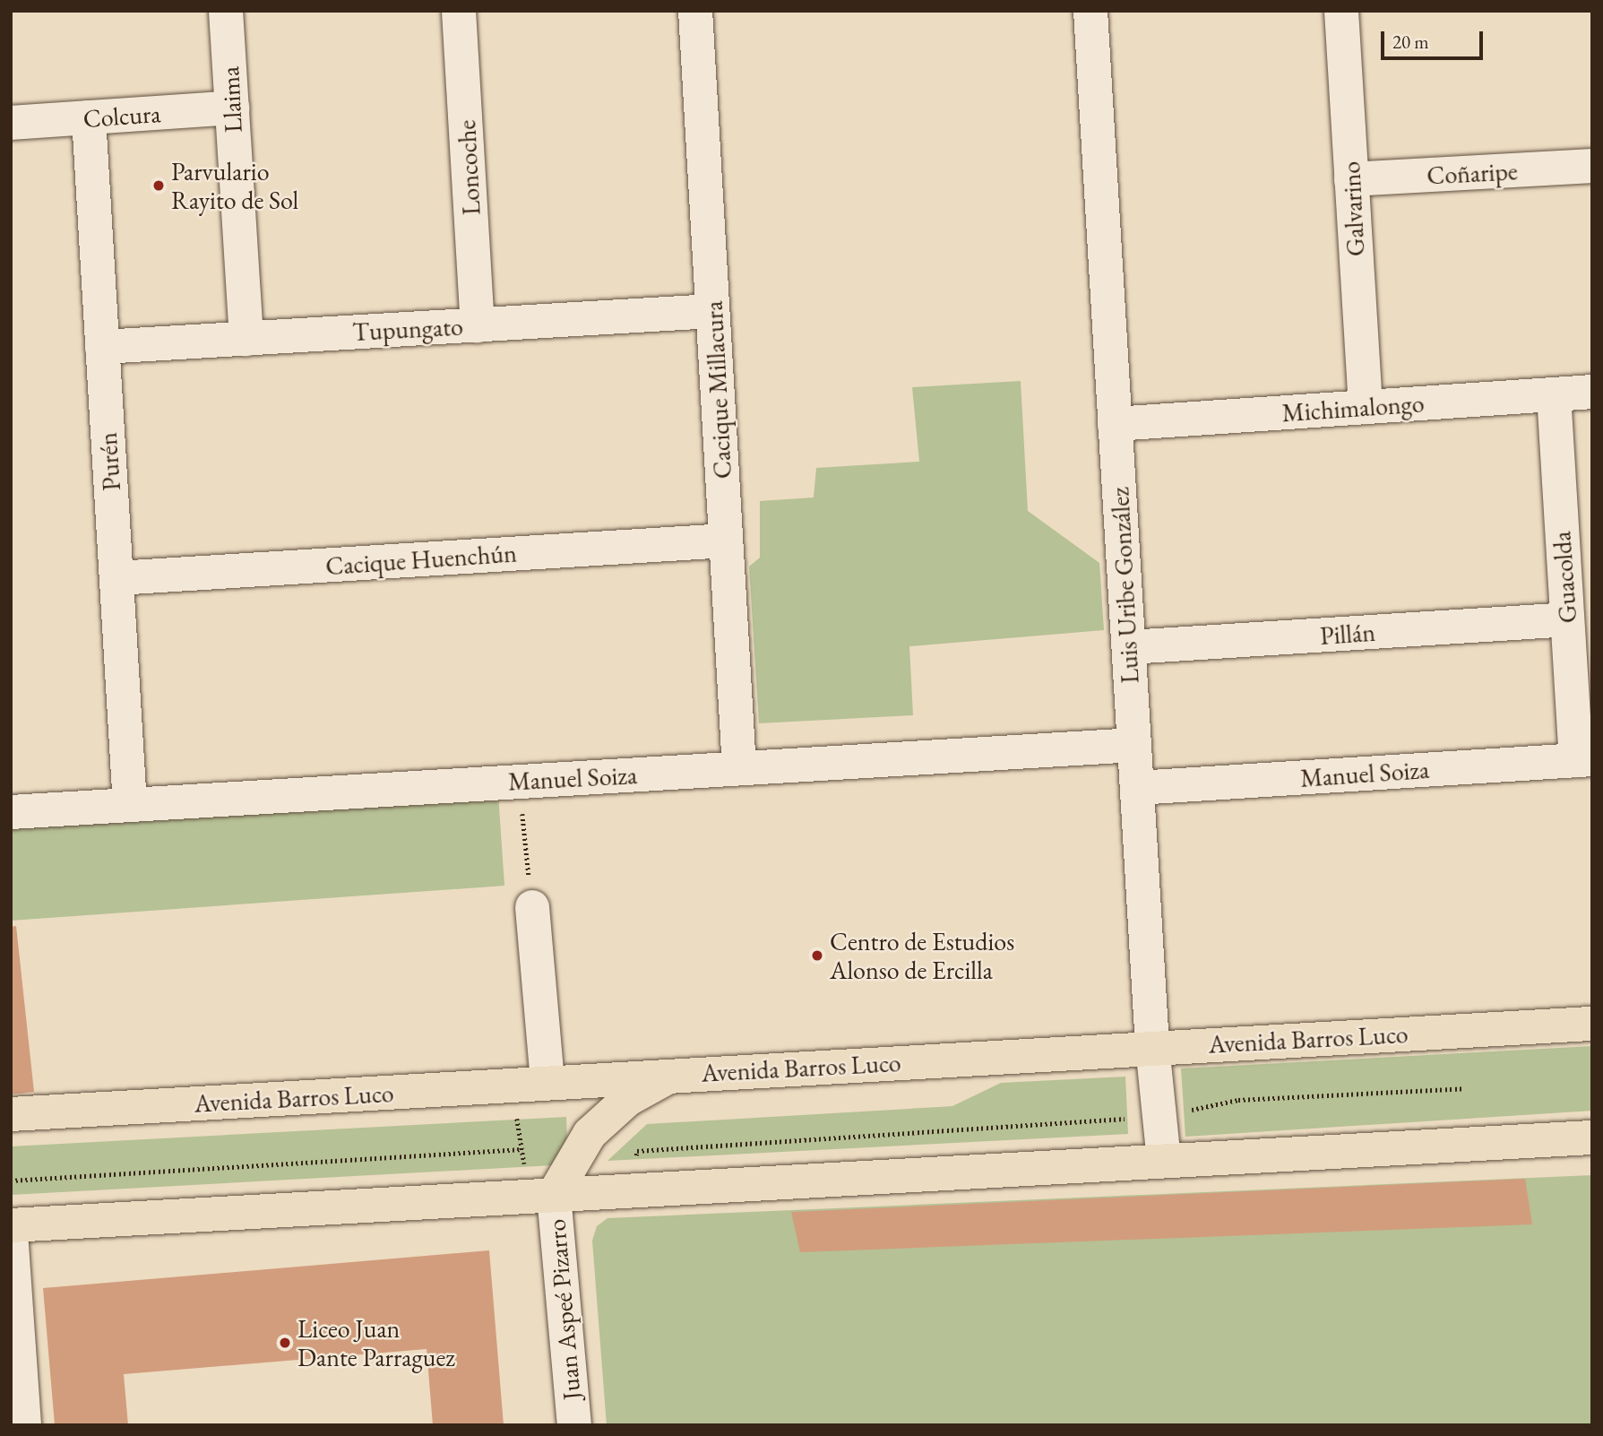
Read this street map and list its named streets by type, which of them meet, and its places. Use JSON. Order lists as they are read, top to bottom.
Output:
{
  "streets": {
    "main road": ["Avenida Barros Luco"],
    "street": [
      "Llaima",
      "Colcura",
      "Loncoche",
      "Coñaripe",
      "Galvarino",
      "Tupungato",
      "Cacique Millacura",
      "Michimalongo",
      "Purén",
      "Cacique Huenchún",
      "Guacolda",
      "Luis Uribe González",
      "Pillán",
      "Manuel Soiza",
      "Juan Aspeé Pizarro"
    ]
  },
  "crossings": [
    ["Llaima", "Colcura"],
    ["Llaima", "Tupungato"],
    ["Colcura", "Purén"],
    ["Loncoche", "Tupungato"],
    ["Coñaripe", "Galvarino"],
    ["Galvarino", "Michimalongo"],
    ["Tupungato", "Cacique Millacura"],
    ["Tupungato", "Purén"],
    ["Cacique Millacura", "Cacique Huenchún"],
    ["Cacique Millacura", "Manuel Soiza"],
    ["Michimalongo", "Guacolda"],
    ["Michimalongo", "Luis Uribe González"],
    ["Purén", "Cacique Huenchún"],
    ["Purén", "Manuel Soiza"],
    ["Guacolda", "Pillán"],
    ["Guacolda", "Manuel Soiza"],
    ["Luis Uribe González", "Pillán"],
    ["Luis Uribe González", "Manuel Soiza"],
    ["Luis Uribe González", "Avenida Barros Luco"]
  ],
  "places": ["Parvulario Rayito de Sol", "Centro de Estudios Alonso de Ercilla", "Liceo Juan Dante Parraguez"],
  "scale_bar": "20 m"
}
